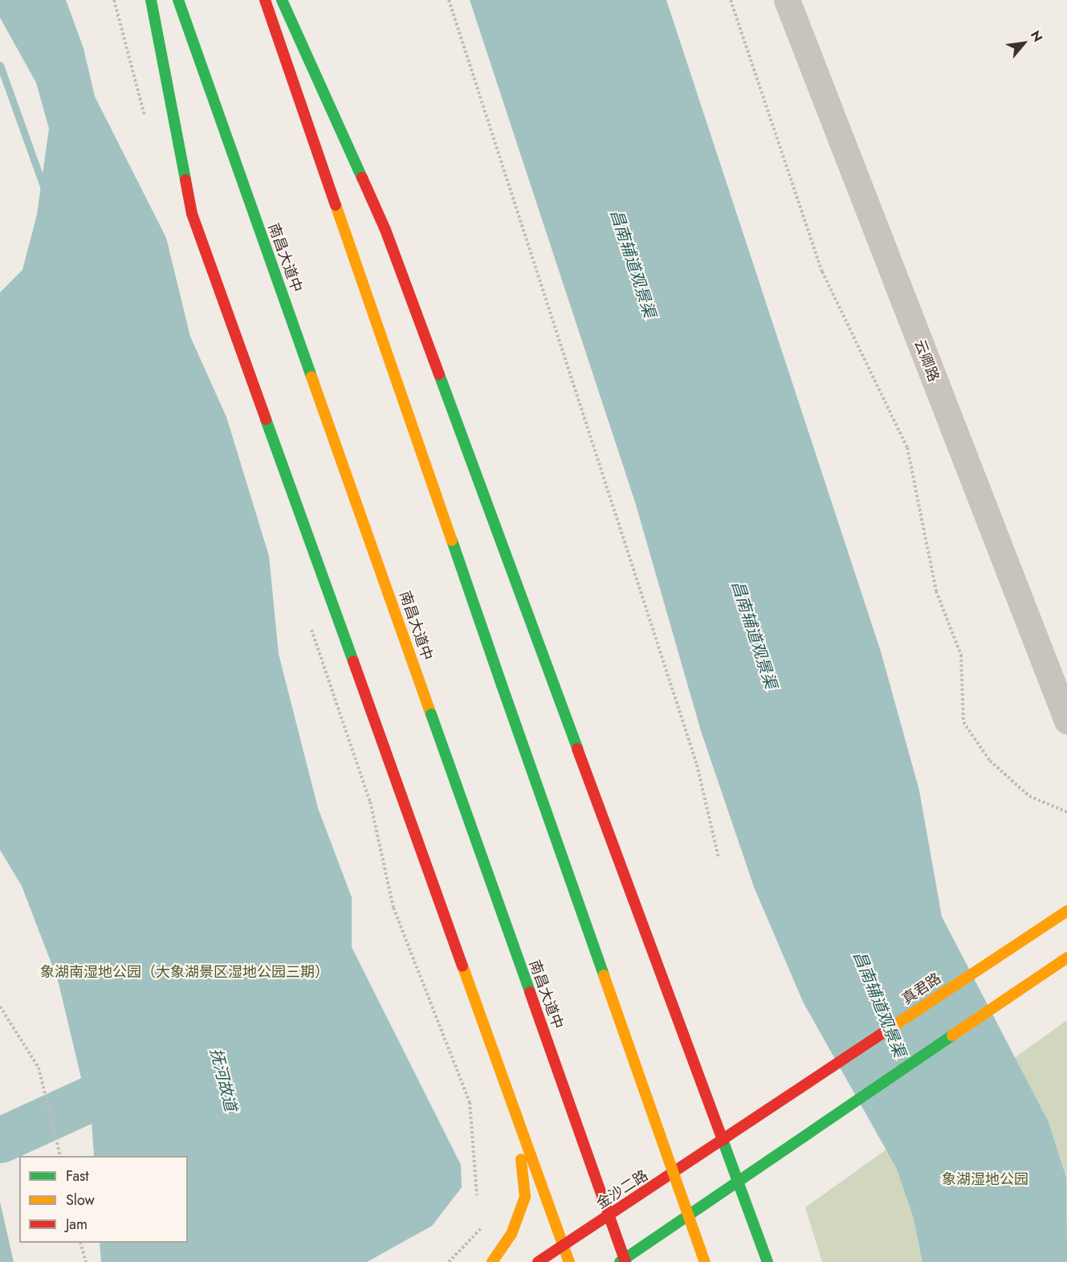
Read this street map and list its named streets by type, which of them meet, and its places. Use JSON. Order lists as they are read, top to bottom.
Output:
{
  "streets": {
    "main road": ["南昌大道中", "真君路", "金沙二路"],
    "street": ["云卿路"]
  },
  "crossings": [
    ["真君路", "金沙二路"]
  ],
  "water": ["昌南辅道观景渠", "抚河故道"],
  "parks": ["象湖南湿地公园（大象湖景区湿地公园三期）", "象湖湿地公园"],
  "legend": ["Fast", "Slow", "Jam"],
  "north": "top right"
}
